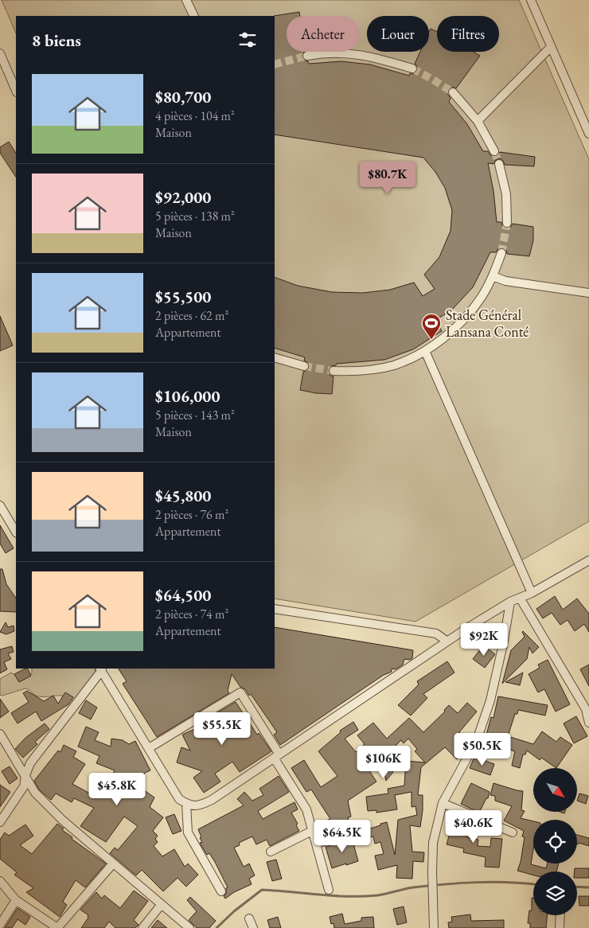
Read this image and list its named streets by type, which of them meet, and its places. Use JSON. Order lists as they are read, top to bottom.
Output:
{
  "places": {
    "sports": ["Stade Général Lansana Conté"]
  },
  "north": "bottom right",
  "page": {
    "chip": ["Acheter", "Louer", "Filtres"],
    "heading": "8 biens",
    "list": [
      {
        "name": "$80,700",
        "note": "4 pièces · 104 m² · Maison"
      },
      {
        "name": "$92,000",
        "note": "5 pièces · 138 m² · Maison"
      },
      {
        "name": "$55,500",
        "note": "2 pièces · 62 m² · Appartement"
      },
      {
        "name": "$106,000",
        "note": "5 pièces · 143 m² · Maison"
      },
      {
        "name": "$45,800",
        "note": "2 pièces · 76 m² · Appartement"
      },
      {
        "name": "$64,500",
        "note": "2 pièces · 74 m² · Appartement"
      }
    ],
    "price": [
      "$80.7K",
      "$92K",
      "$55.5K",
      "$50.5K",
      "$106K",
      "$45.8K",
      "$40.6K",
      "$64.5K"
    ]
  }
}
